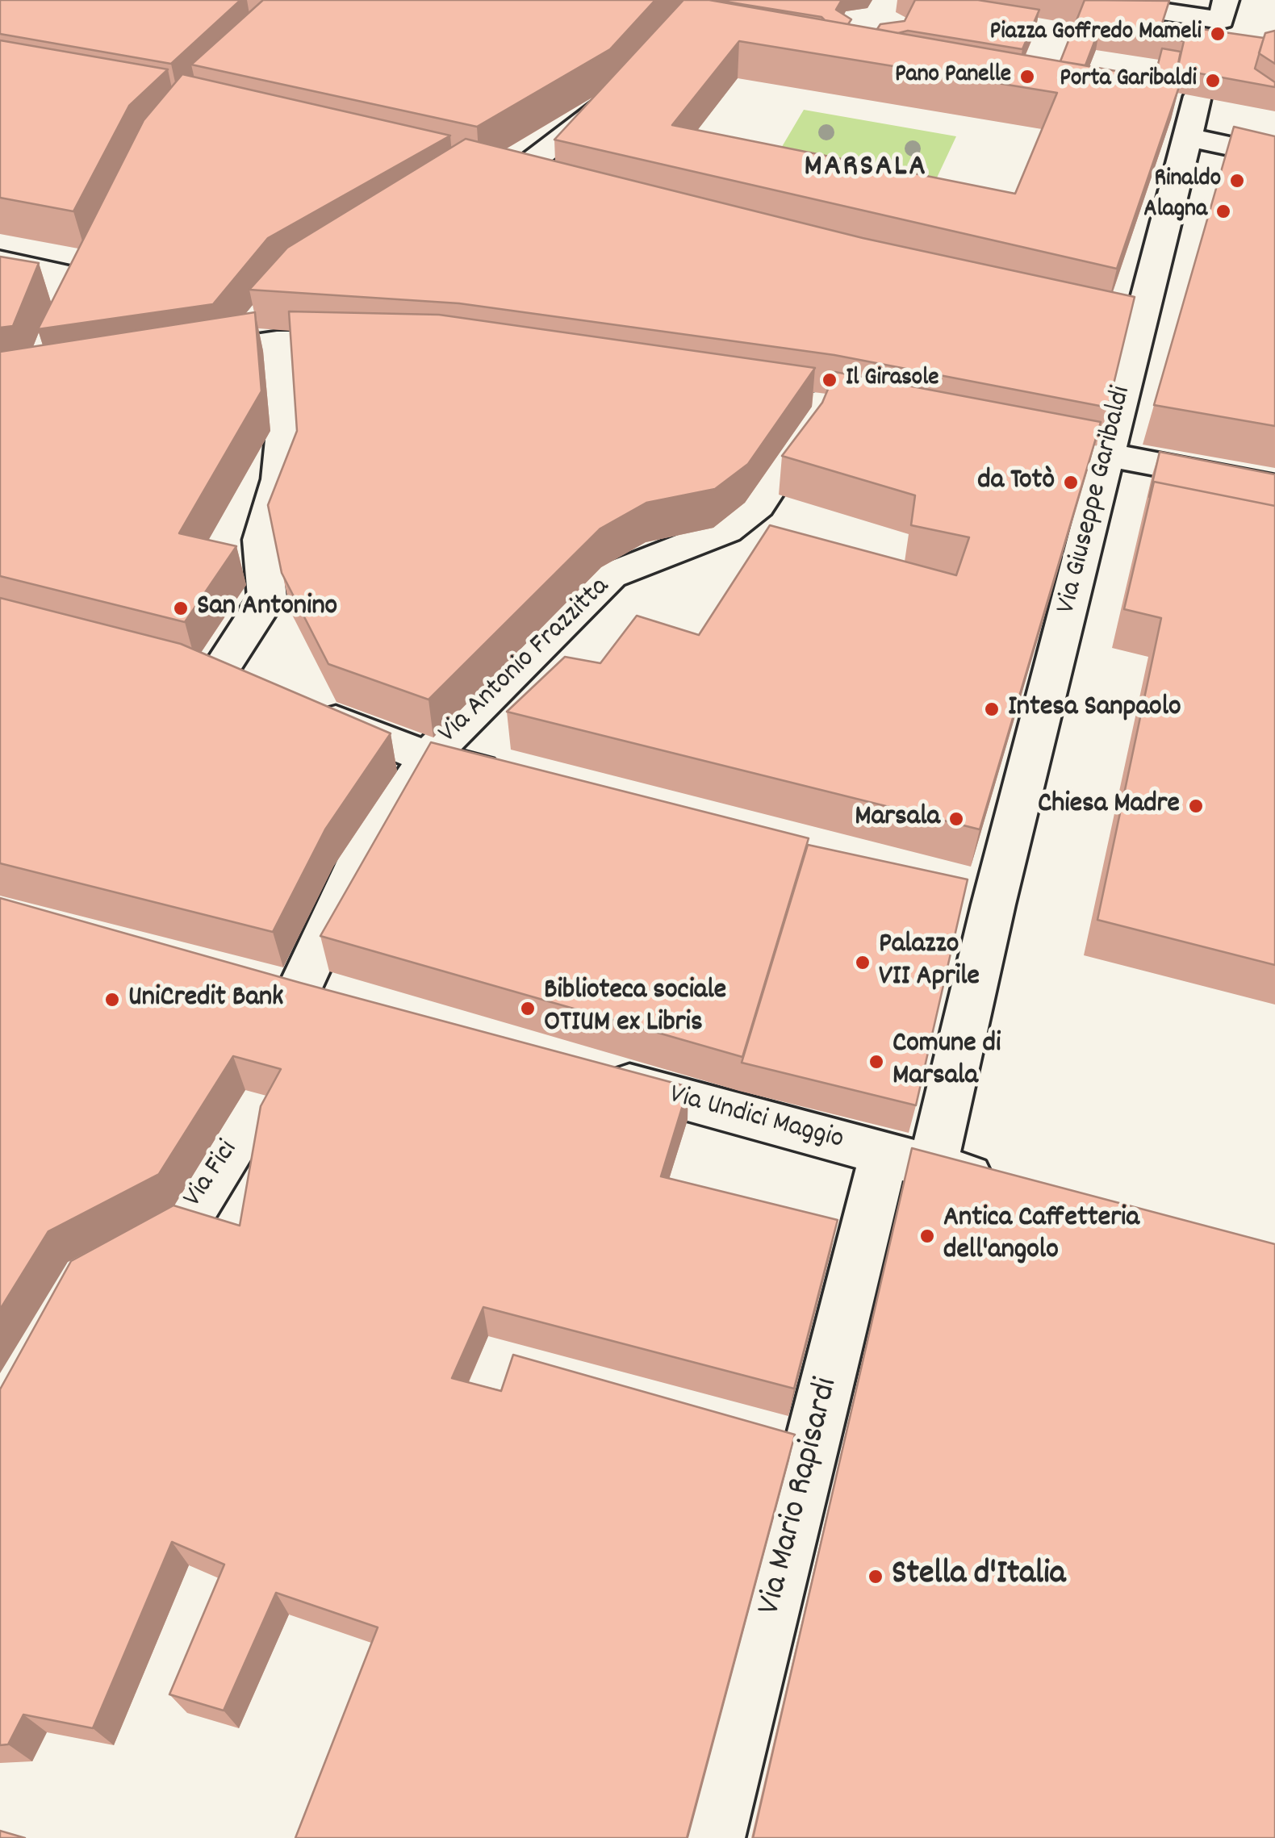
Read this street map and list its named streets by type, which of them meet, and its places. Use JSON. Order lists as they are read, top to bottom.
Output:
{
  "streets": {
    "street": [
      "Via Giuseppe Garibaldi",
      "Via Antonio Frazzitta",
      "Via Undici Maggio",
      "Via Fici",
      "Via Mario Rapisardi"
    ]
  },
  "crossings": [
    ["Via Giuseppe Garibaldi", "Via Undici Maggio"],
    ["Via Giuseppe Garibaldi", "Via Mario Rapisardi"],
    ["Via Undici Maggio", "Via Mario Rapisardi"]
  ],
  "districts": ["MARSALA"],
  "places": [
    "Piazza Goffredo Mameli",
    "Pano Panelle",
    "Porta Garibaldi",
    "Rinaldo",
    "Alagna",
    "Il Girasole",
    "da Totò",
    "San Antonino",
    "Intesa Sanpaolo",
    "Chiesa Madre",
    "Marsala",
    "Palazzo VII Aprile",
    "UniCredit Bank",
    "Biblioteca sociale OTIUM ex Libris",
    "Comune di Marsala",
    "Antica Caffetteria dell'angolo",
    "Stella d'Italia"
  ]
}
